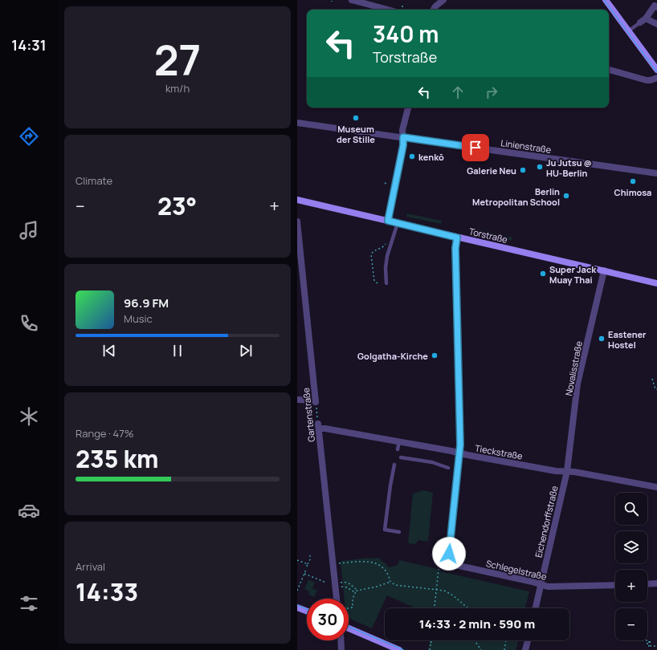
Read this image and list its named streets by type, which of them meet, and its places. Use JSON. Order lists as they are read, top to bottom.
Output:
{
  "streets": {
    "main road": ["Torstraße"],
    "street": [
      "Linienstraße",
      "Novalisstraße",
      "Gartenstraße",
      "Tieckstraße",
      "Eichendorffstraße",
      "Schlegelstraße"
    ]
  },
  "crossings": [
    ["Torstraße", "Novalisstraße"],
    ["Novalisstraße", "Tieckstraße"],
    ["Novalisstraße", "Eichendorffstraße"],
    ["Gartenstraße", "Tieckstraße"],
    ["Tieckstraße", "Eichendorffstraße"],
    ["Tieckstraße", "Schlegelstraße"],
    ["Eichendorffstraße", "Schlegelstraße"]
  ],
  "places": [
    "Museum der Stille",
    "kenkō",
    "Ju Jutsu @ HU-Berlin",
    "Galerie Neu",
    "Chimosa",
    "Berlin Metropolitan School",
    "Super Jack Muay Thai",
    "Eastener Hostel",
    "Golgatha-Kirche"
  ],
  "page": {
    "tabs": "14:31",
    "tile": [
      ["27", "km/h"],
      "Climate",
      ["Range · 47%", "235 km"],
      ["Arrival", "14:33"]
    ],
    "turn": ["340 m", "Torstraße"],
    "heat": ["−", "23°", "+"],
    "song": ["96.9 FM", "Music"],
    "map_buttons": ["+", "−"],
    "limit": "30",
    "trip": "14:33 · 2 min · 590 m"
  }
}
